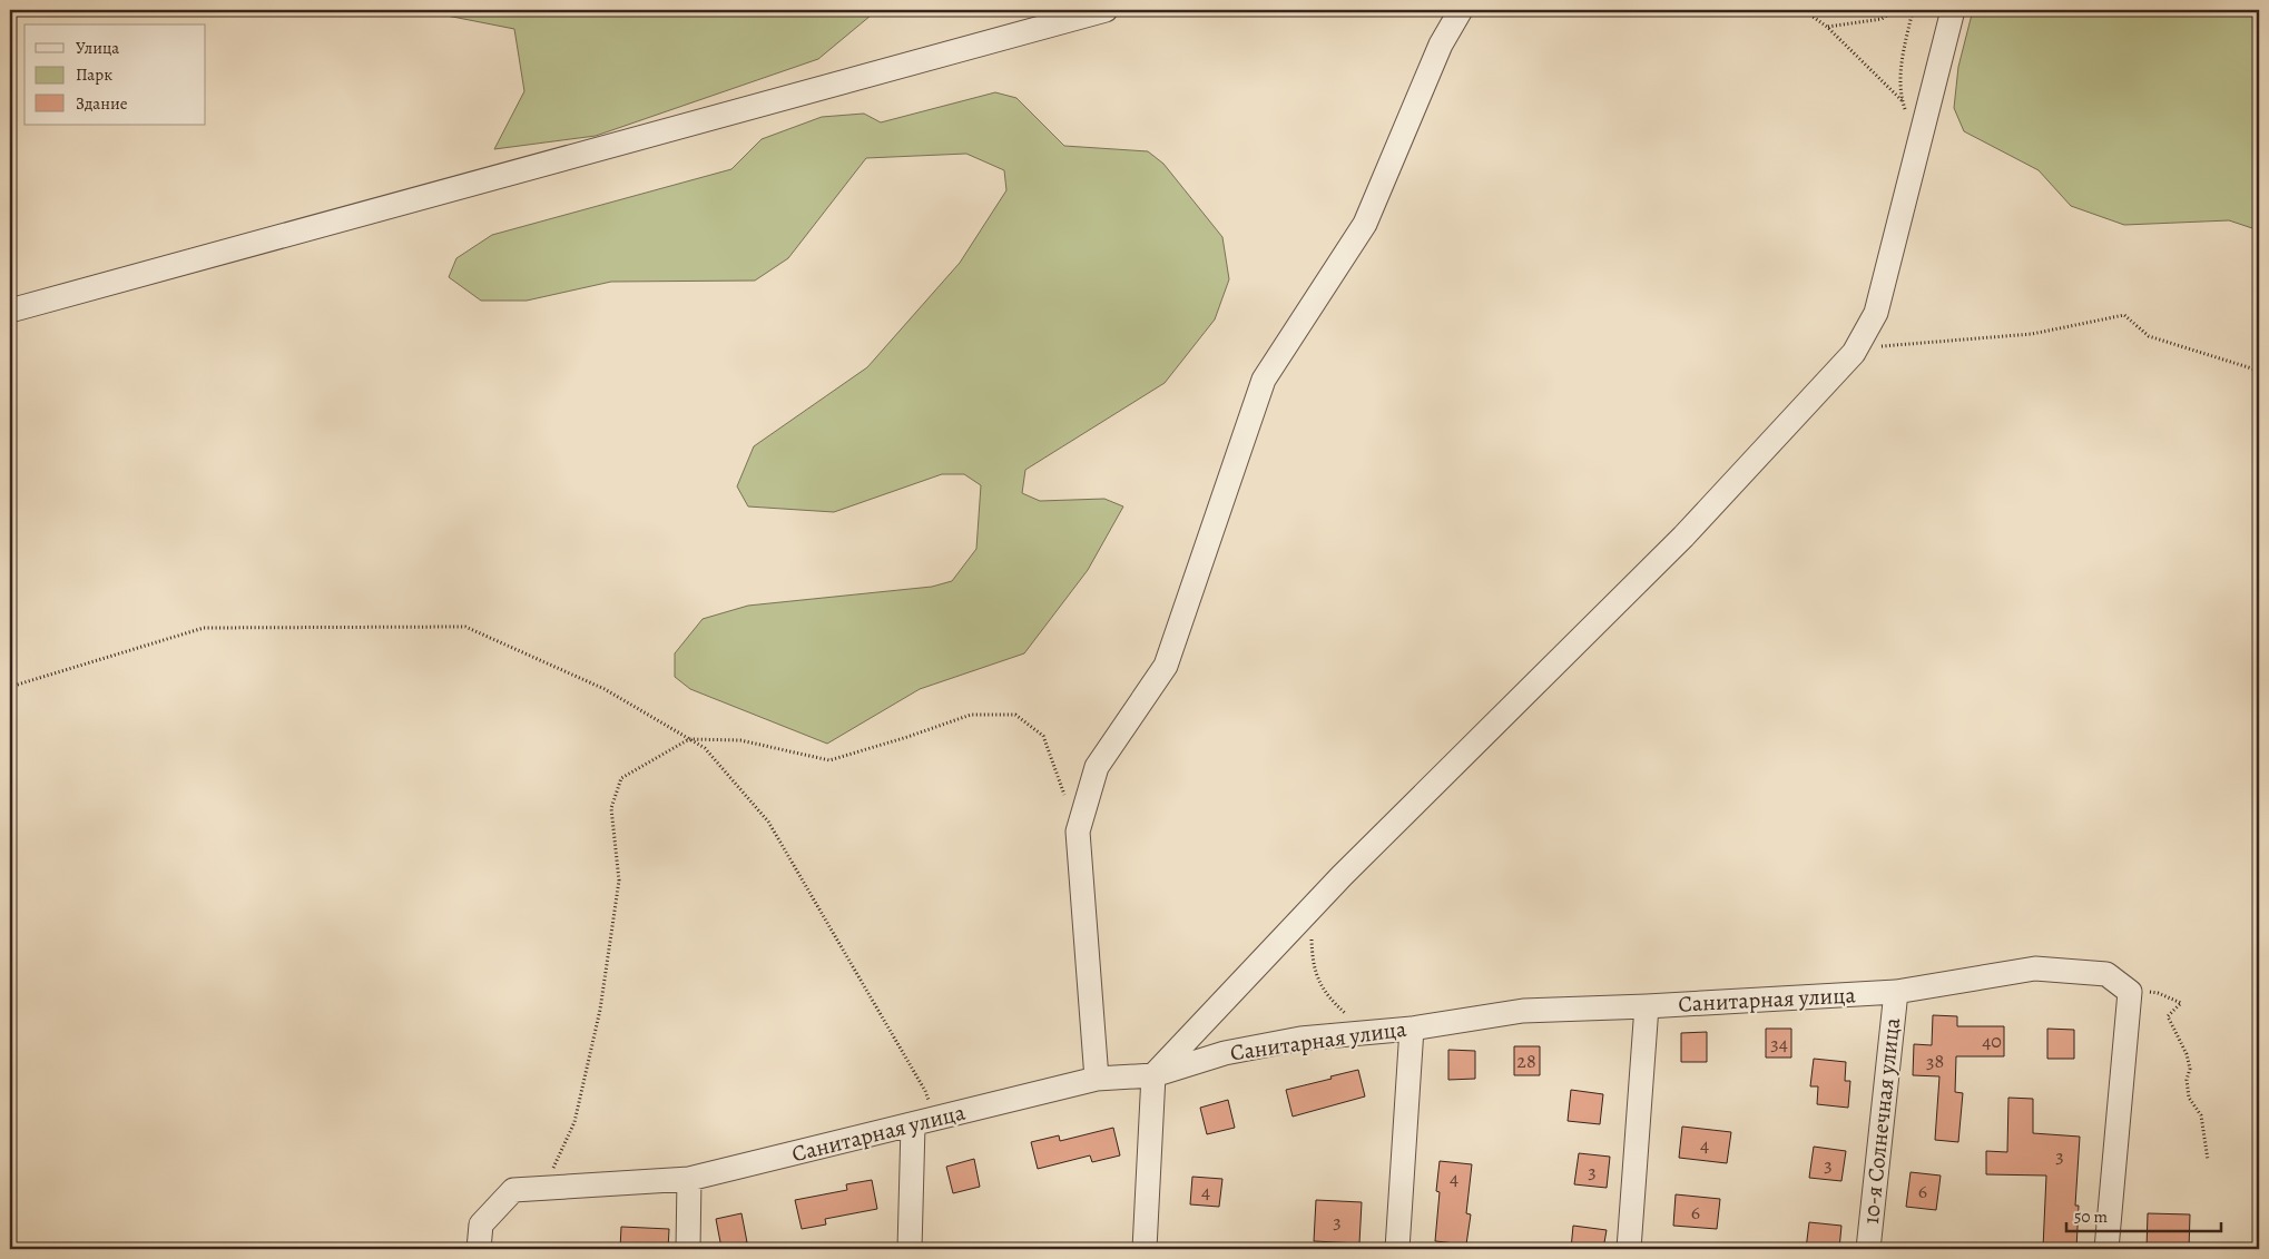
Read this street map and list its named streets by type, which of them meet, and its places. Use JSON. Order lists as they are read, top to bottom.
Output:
{
  "streets": {
    "street": ["Санитарная улица", "10-я Солнечная улица"]
  },
  "crossings": [
    ["Санитарная улица", "10-я Солнечная улица"]
  ],
  "house_numbers": [
    "40",
    "34",
    "28",
    "38",
    "4",
    "3",
    "3",
    "3",
    "4",
    "4",
    "6",
    "6",
    "3"
  ],
  "legend": ["Улица", "Парк", "Здание"],
  "scale_bar": "50 m"
}
